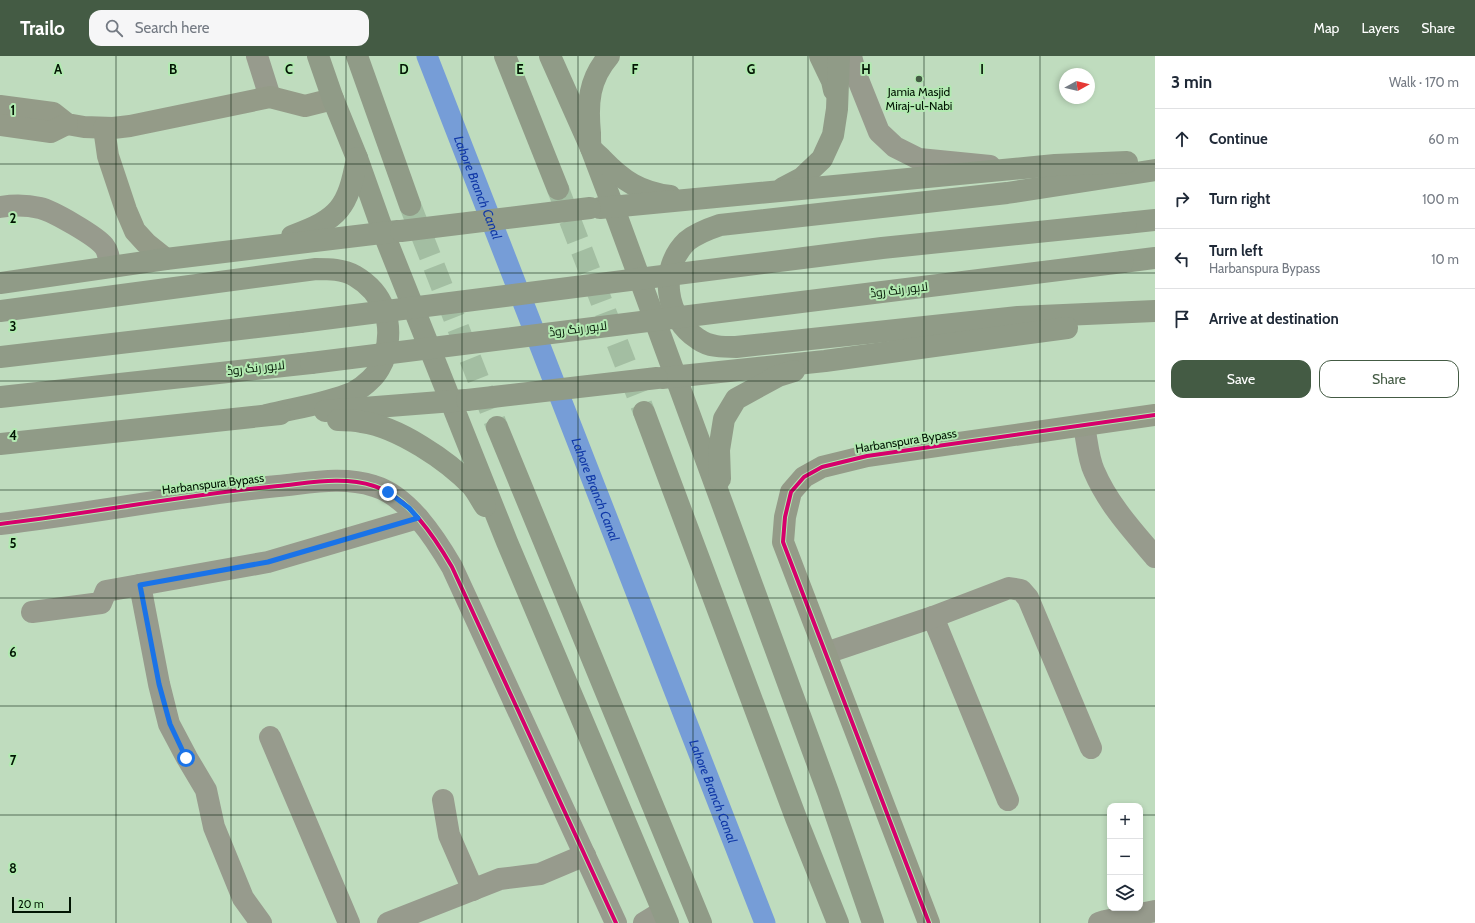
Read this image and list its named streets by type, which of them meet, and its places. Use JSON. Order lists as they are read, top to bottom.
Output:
{
  "streets": {
    "highway": ["لاہور رنگ روڈ"],
    "street": ["Harbanspura Bypass"]
  },
  "water": ["Lahore Branch Canal"],
  "places": ["Jamia Masjid Miraj-ul-Nabi"],
  "scale_bar": "20 m",
  "north": "right",
  "page": {
    "header": "Trailo",
    "search": "Search here",
    "nav": ["Map", "Layers", "Share"],
    "heading": ["3 min", "Walk · 170 m"],
    "list": [
      ["Continue", "60 m"],
      ["Turn right", "100 m"],
      ["Turn left", "Harbanspura Bypass", "10 m"],
      "Arrive at destination"
    ],
    "buttons": ["Save", "Share"],
    "map_buttons": ["+", "−"],
    "scale": "20 m"
  },
  "grid": {
    "columns": [
      "A",
      "B",
      "C",
      "D",
      "E",
      "F",
      "G",
      "H",
      "I"
    ],
    "rows": [
      "1",
      "2",
      "3",
      "4",
      "5",
      "6",
      "7",
      "8"
    ]
  }
}
